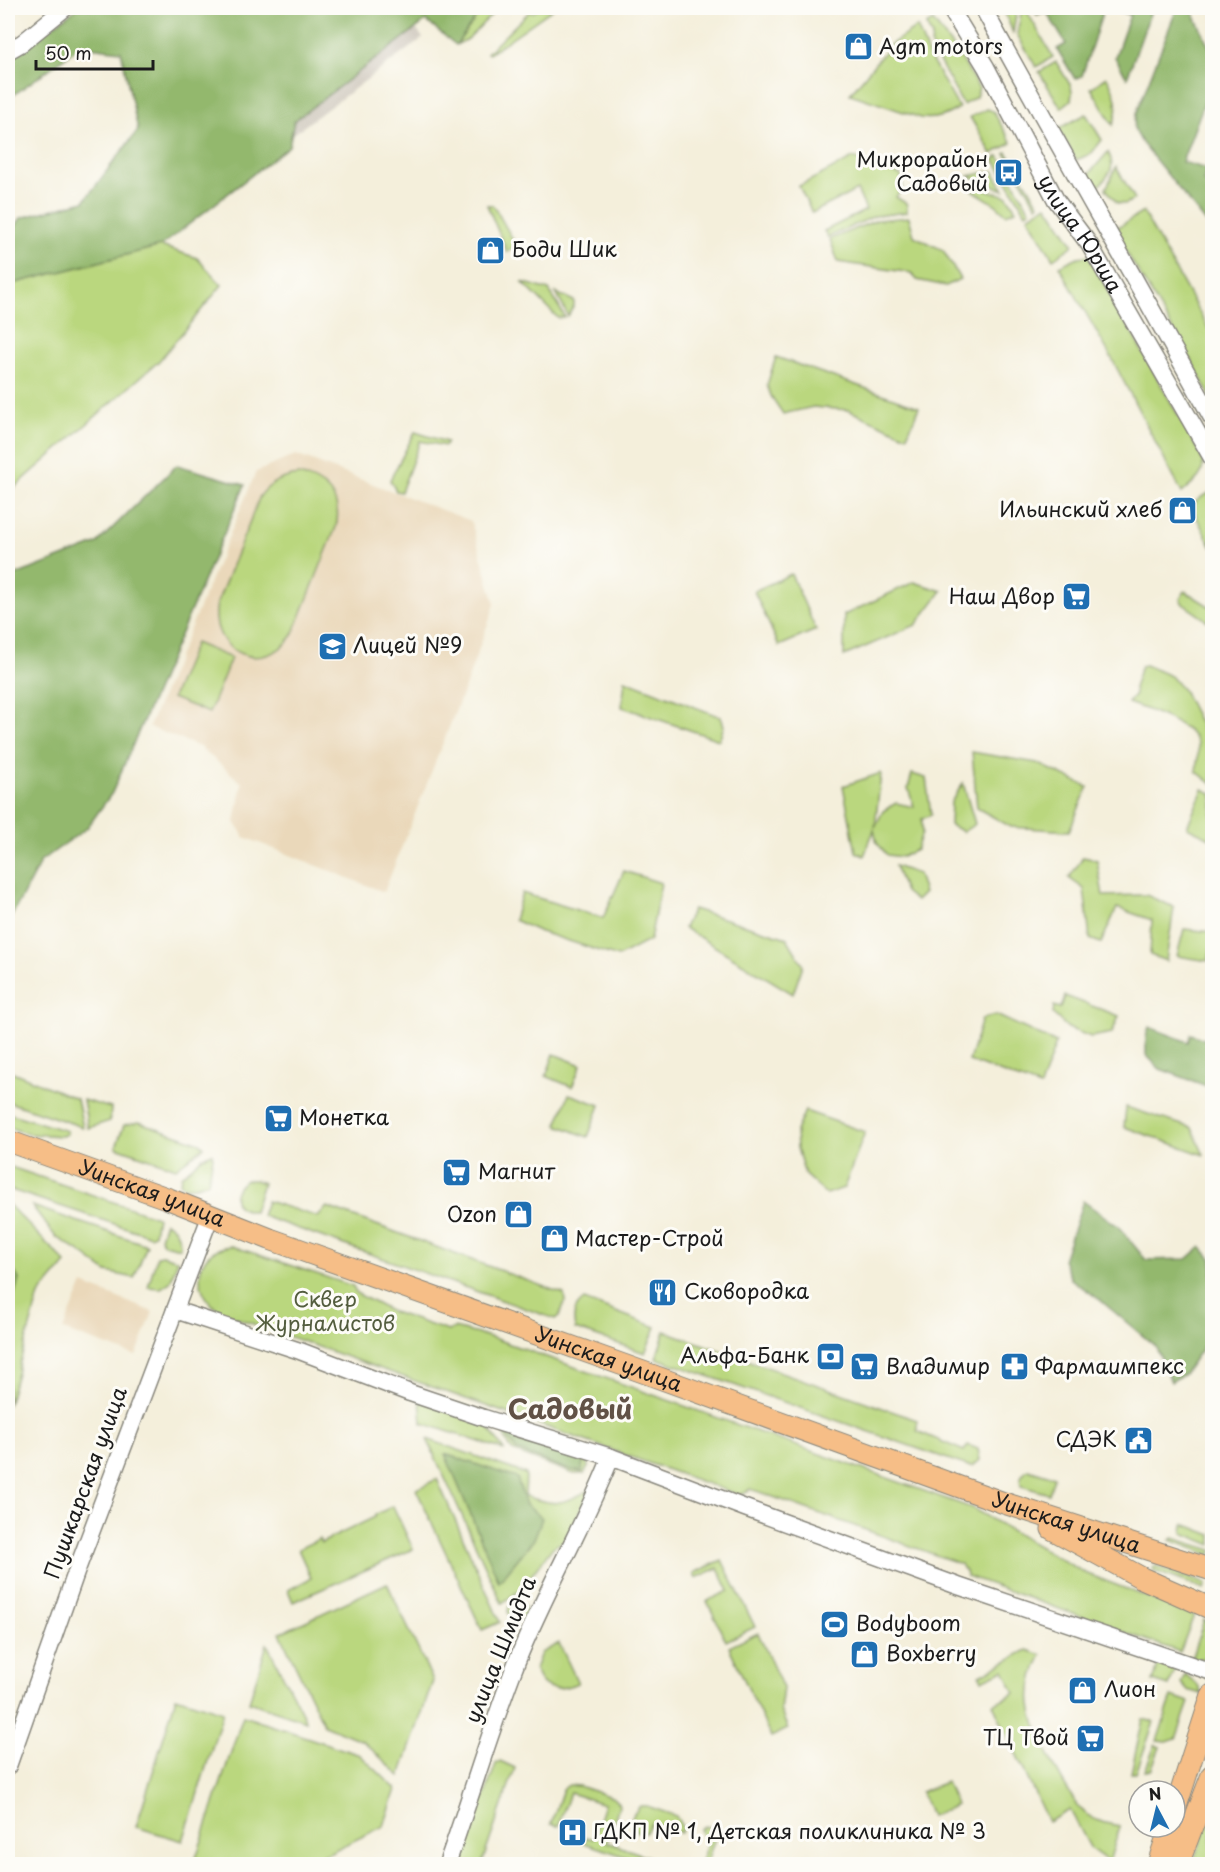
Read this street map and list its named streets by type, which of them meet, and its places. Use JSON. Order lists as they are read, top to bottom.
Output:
{
  "streets": {
    "main road": ["Уинская улица"],
    "street": ["улица Юрша", "Пушкарская улица", "улица Шмидта"]
  },
  "crossings": [
    ["Уинская улица", "Пушкарская улица"]
  ],
  "districts": ["Садовый"],
  "parks": ["Сквер Журналистов"],
  "places": {
    "shop": [
      "Agm motors",
      "Боди Шик",
      "Ильинский хлеб",
      "Ozon",
      "Мастер-Строй",
      "Boxberry",
      "Лион"
    ],
    "bus stop": ["Микрорайон Садовый"],
    "supermarket": [
      "Наш Двор",
      "Монетка",
      "Магнит",
      "Владимир",
      "ТЦ Твой"
    ],
    "school or university": ["Лицей №9"],
    "restaurant": ["Сковородка"],
    "bank": ["Альфа-Банк"],
    "pharmacy": ["Фармаимпекс"],
    "public building": ["СДЭК"],
    "sports": ["Bodyboom"],
    "hospital": ["ГДКП № 1, Детская поликлиника № 3"]
  },
  "scale_bar": "50 m",
  "north": "top"
}
